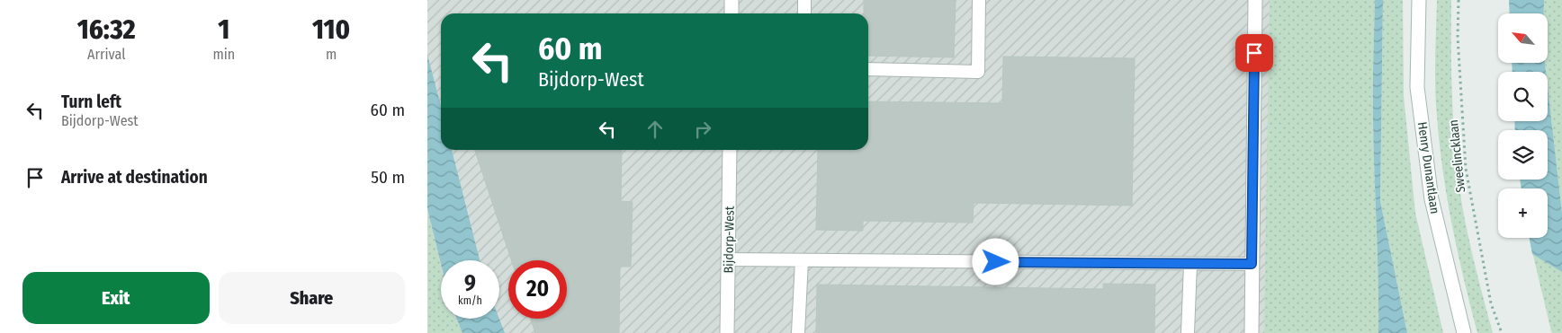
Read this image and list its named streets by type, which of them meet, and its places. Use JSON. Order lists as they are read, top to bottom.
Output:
{
  "streets": {
    "street": ["Henry Dunantlaan", "Bijdorp-West"],
    "path": ["Sweelincklaan"]
  },
  "north": "top left",
  "page": {
    "eta": [
      "16:32",
      "Arrival",
      "1",
      "min",
      "110",
      "m"
    ],
    "map_buttons": "+",
    "turn": ["60 m", "Bijdorp-West"],
    "list": [
      {
        "name": "Turn left",
        "note": "Bijdorp-West",
        "value": "60 m"
      },
      {
        "name": "Arrive at destination",
        "value": "50 m"
      }
    ],
    "speed": "9 km/h",
    "limit": "20",
    "buttons": ["Exit", "Share"]
  }
}
